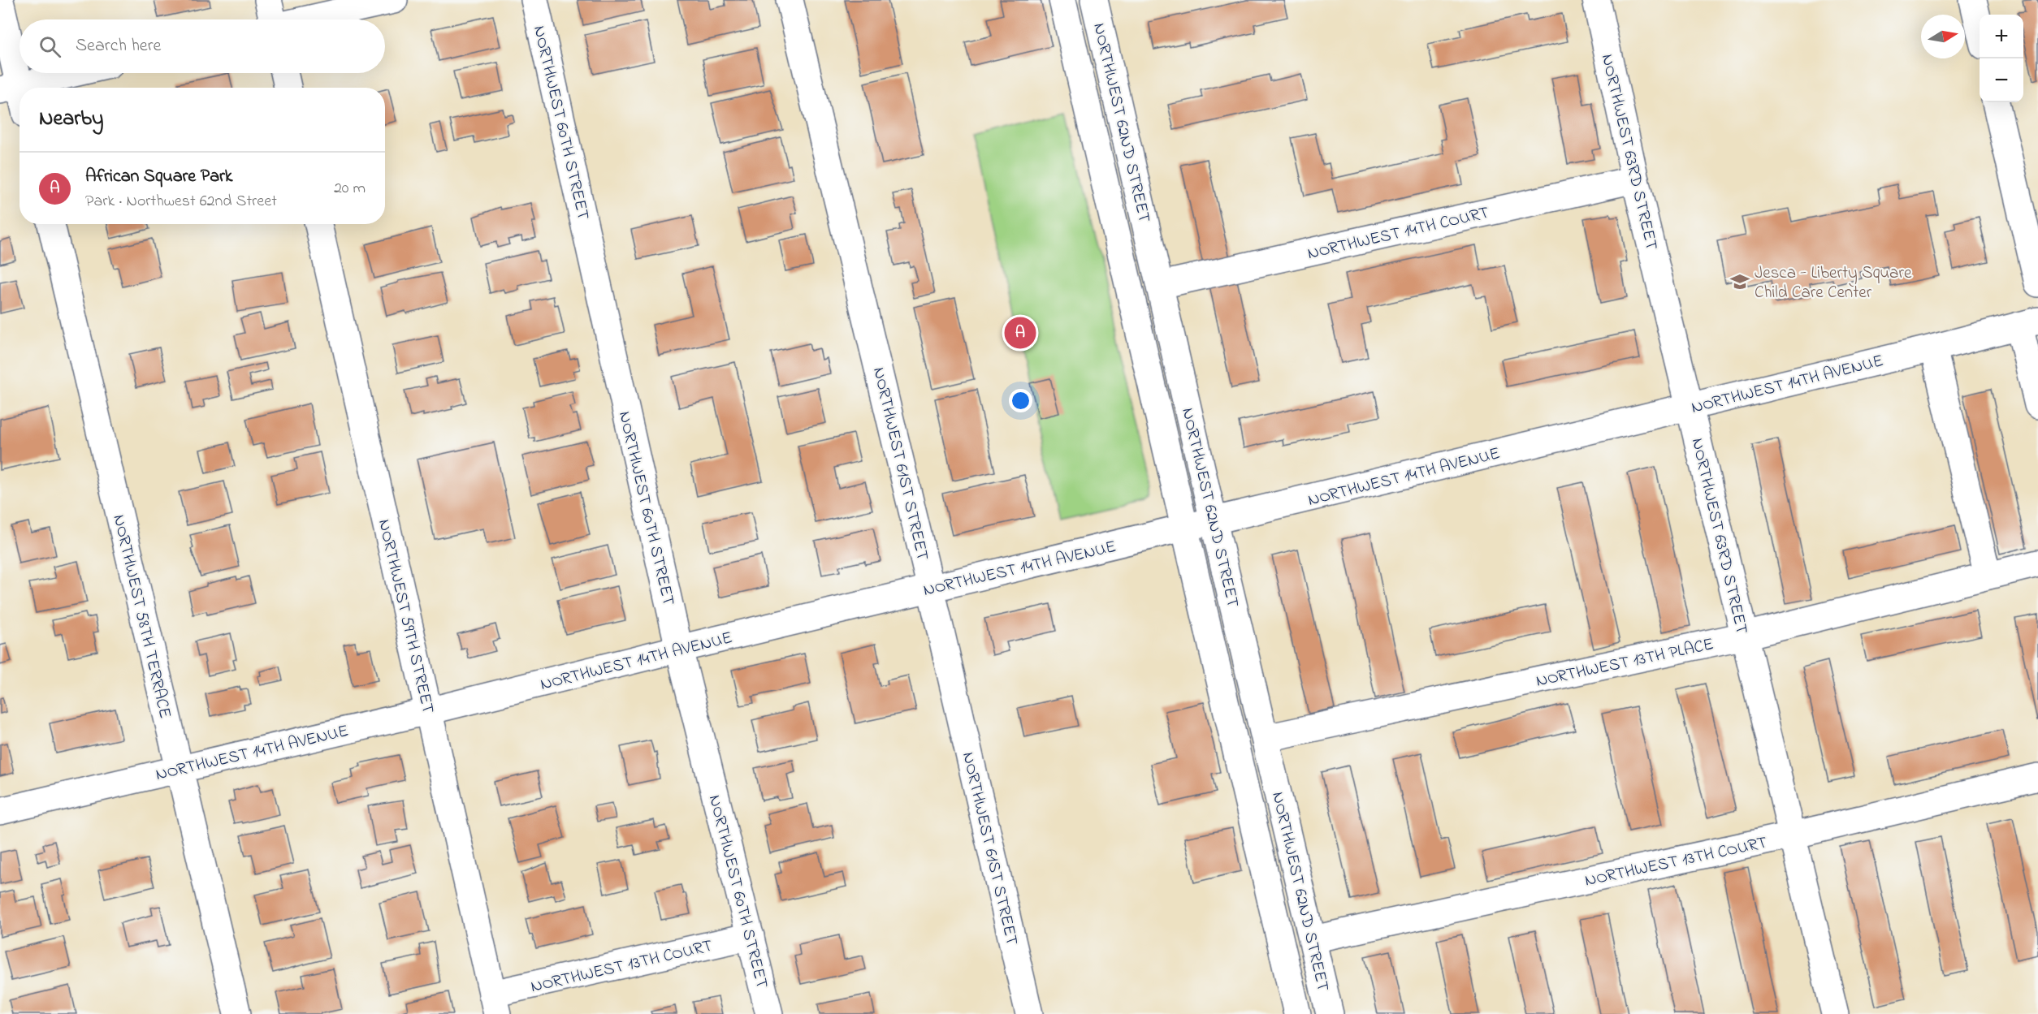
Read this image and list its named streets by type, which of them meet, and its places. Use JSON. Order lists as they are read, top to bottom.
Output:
{
  "streets": {
    "street": [
      "NORTHWEST 60TH STREET",
      "NORTHWEST 62ND STREET",
      "NORTHWEST 63RD STREET",
      "NORTHWEST 14TH COURT",
      "NORTHWEST 14TH AVENUE",
      "NORTHWEST 61ST STREET",
      "NORTHWEST 58TH TERRACE",
      "NORTHWEST 59TH STREET",
      "NORTHWEST 13TH PLACE",
      "NORTHWEST 13TH COURT"
    ]
  },
  "crossings": [
    ["NORTHWEST 60TH STREET", "NORTHWEST 14TH AVENUE"],
    ["NORTHWEST 60TH STREET", "NORTHWEST 13TH COURT"],
    ["NORTHWEST 62ND STREET", "NORTHWEST 14TH COURT"],
    ["NORTHWEST 62ND STREET", "NORTHWEST 14TH AVENUE"],
    ["NORTHWEST 62ND STREET", "NORTHWEST 13TH PLACE"],
    ["NORTHWEST 62ND STREET", "NORTHWEST 13TH COURT"],
    ["NORTHWEST 63RD STREET", "NORTHWEST 14TH COURT"],
    ["NORTHWEST 63RD STREET", "NORTHWEST 14TH AVENUE"],
    ["NORTHWEST 63RD STREET", "NORTHWEST 13TH PLACE"],
    ["NORTHWEST 63RD STREET", "NORTHWEST 13TH COURT"],
    ["NORTHWEST 14TH AVENUE", "NORTHWEST 61ST STREET"],
    ["NORTHWEST 14TH AVENUE", "NORTHWEST 58TH TERRACE"],
    ["NORTHWEST 14TH AVENUE", "NORTHWEST 59TH STREET"],
    ["NORTHWEST 59TH STREET", "NORTHWEST 13TH COURT"]
  ],
  "places": {
    "school or university": ["Jesca - Liberty Square Child Care Center"]
  },
  "north": "right",
  "page": {
    "map_buttons": ["+", "−"],
    "search": "Search here",
    "heading": "Nearby",
    "list": [
      {
        "mark": "A",
        "name": "African Square Park",
        "note": "Park · Northwest 62nd Street",
        "value": "20 m"
      }
    ],
    "pins": "A"
  }
}
